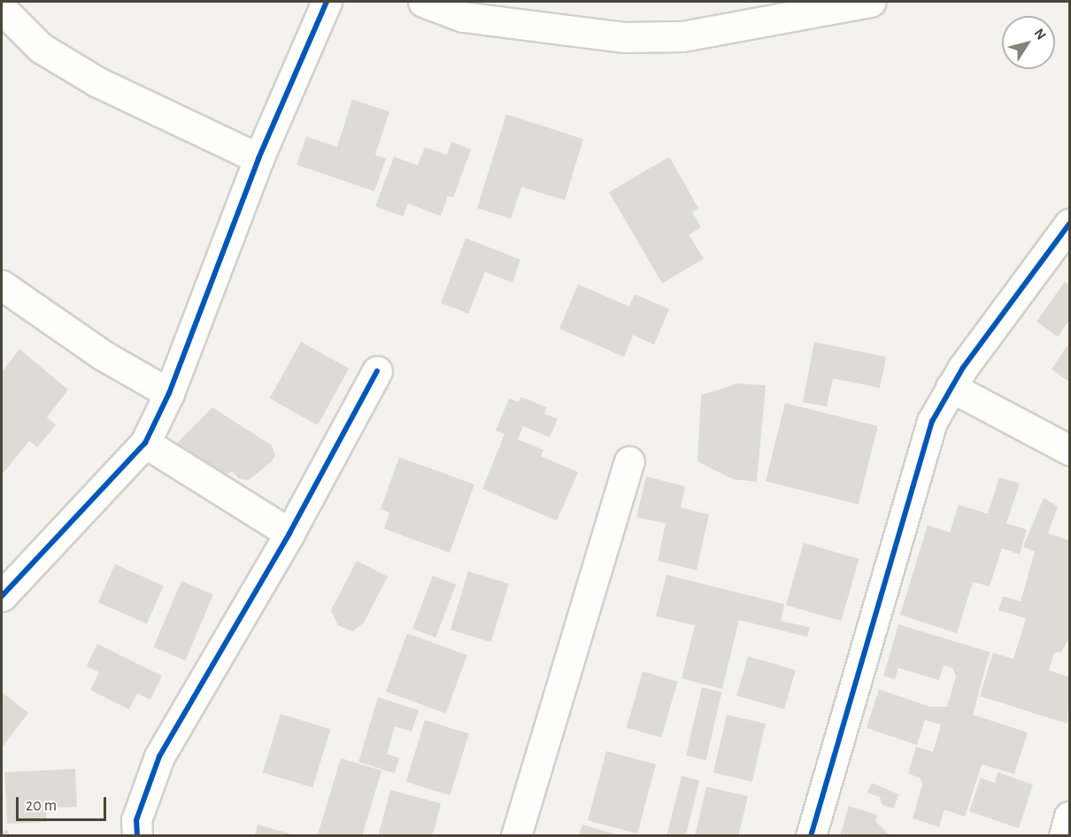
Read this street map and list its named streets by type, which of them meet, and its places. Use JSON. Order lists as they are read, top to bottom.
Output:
{
  "scale_bar": "20 m",
  "north": "top right"
}
